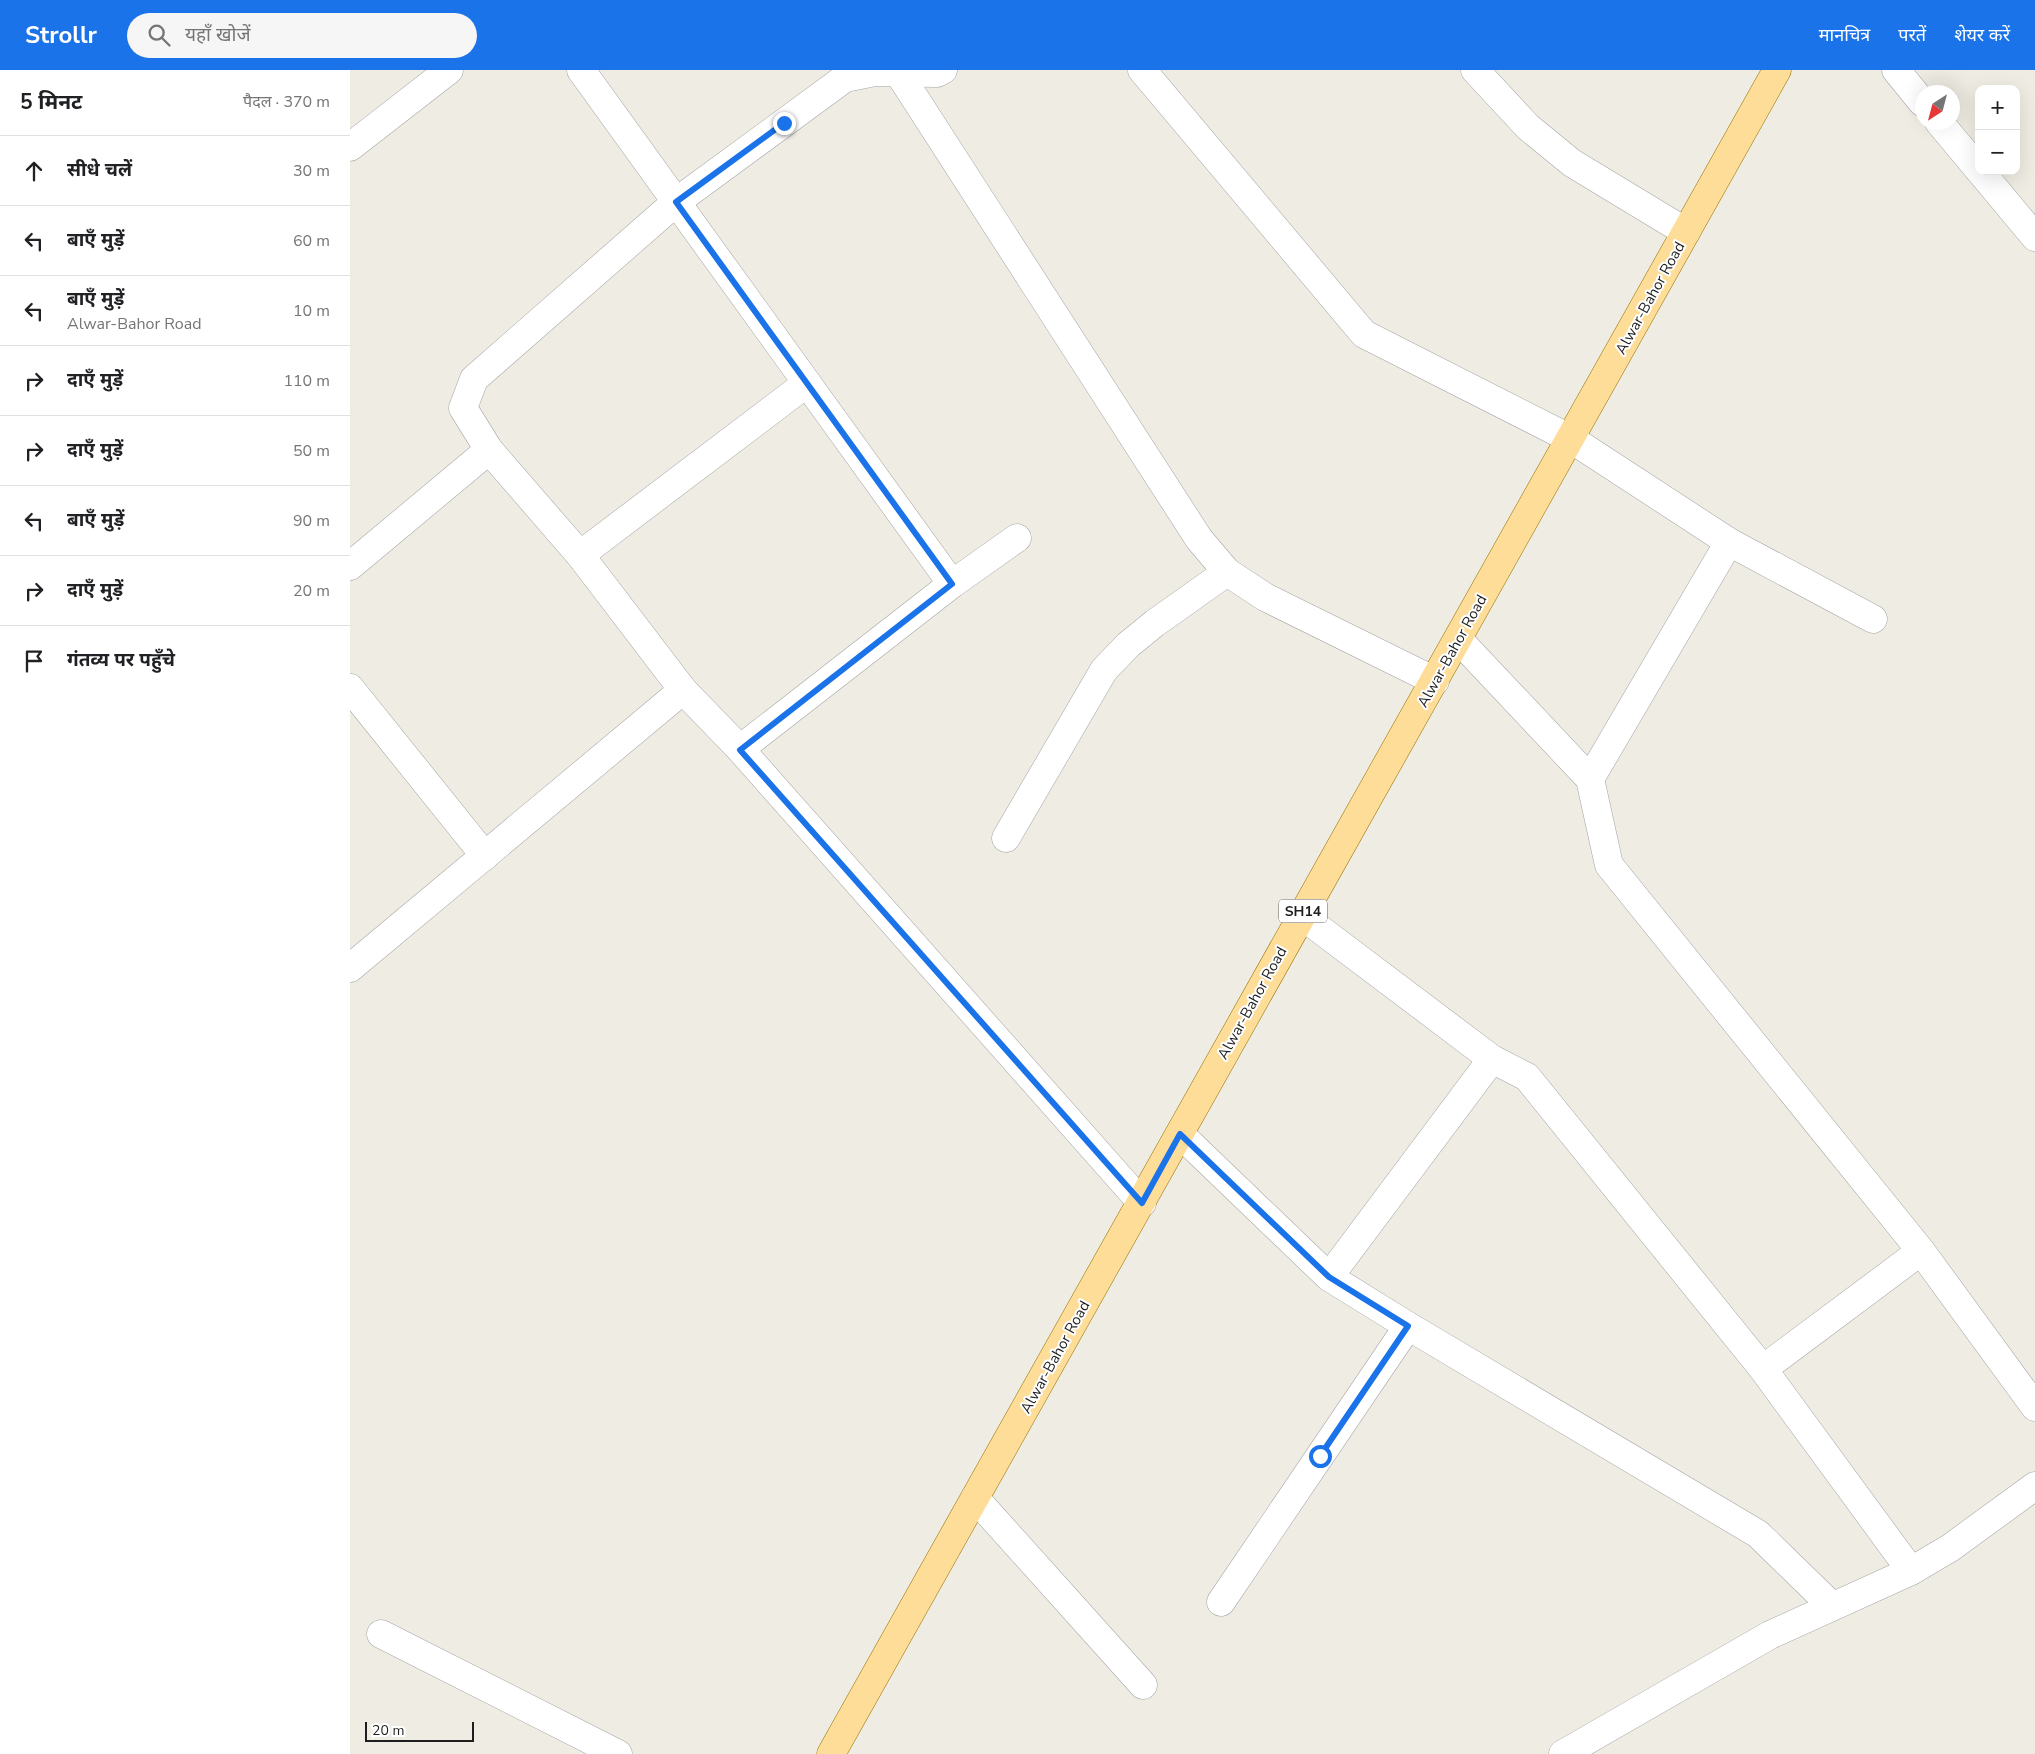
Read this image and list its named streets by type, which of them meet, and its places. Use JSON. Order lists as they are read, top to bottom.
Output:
{
  "streets": {
    "main road": ["Alwar-Bahor Road", "SH14"]
  },
  "scale_bar": "20 m",
  "north": "bottom left",
  "page": {
    "header": "Strollr",
    "search": "यहाँ खोजें",
    "nav": ["मानचित्र", "परतें", "शेयर करें"],
    "heading": ["5 मिनट", "पैदल · 370 m"],
    "map_buttons": ["+", "−"],
    "list": [
      ["सीधे चलें", "30 m"],
      ["बाएँ मुड़ें", "60 m"],
      ["बाएँ मुड़ें", "Alwar-Bahor Road", "10 m"],
      ["दाएँ मुड़ें", "110 m"],
      ["दाएँ मुड़ें", "50 m"],
      ["बाएँ मुड़ें", "90 m"],
      ["दाएँ मुड़ें", "20 m"],
      "गंतव्य पर पहुँचे"
    ],
    "scale": "20 m"
  }
}
